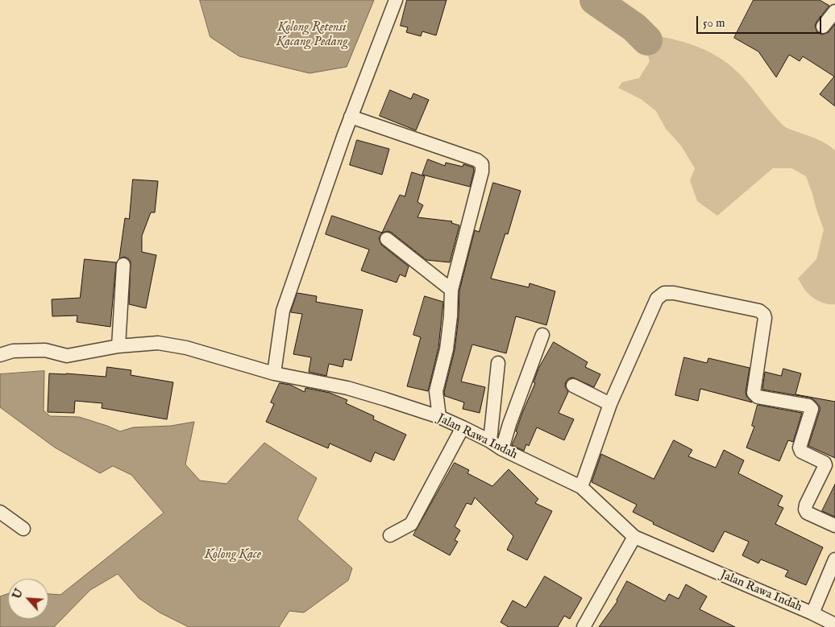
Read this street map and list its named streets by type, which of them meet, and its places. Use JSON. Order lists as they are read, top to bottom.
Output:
{
  "streets": {
    "street": ["Jalan Rawa Indah"]
  },
  "water": ["Kolong Retensi Kacang Pedang", "Kolong Kace"],
  "scale_bar": "50 m",
  "north": "top left"
}
